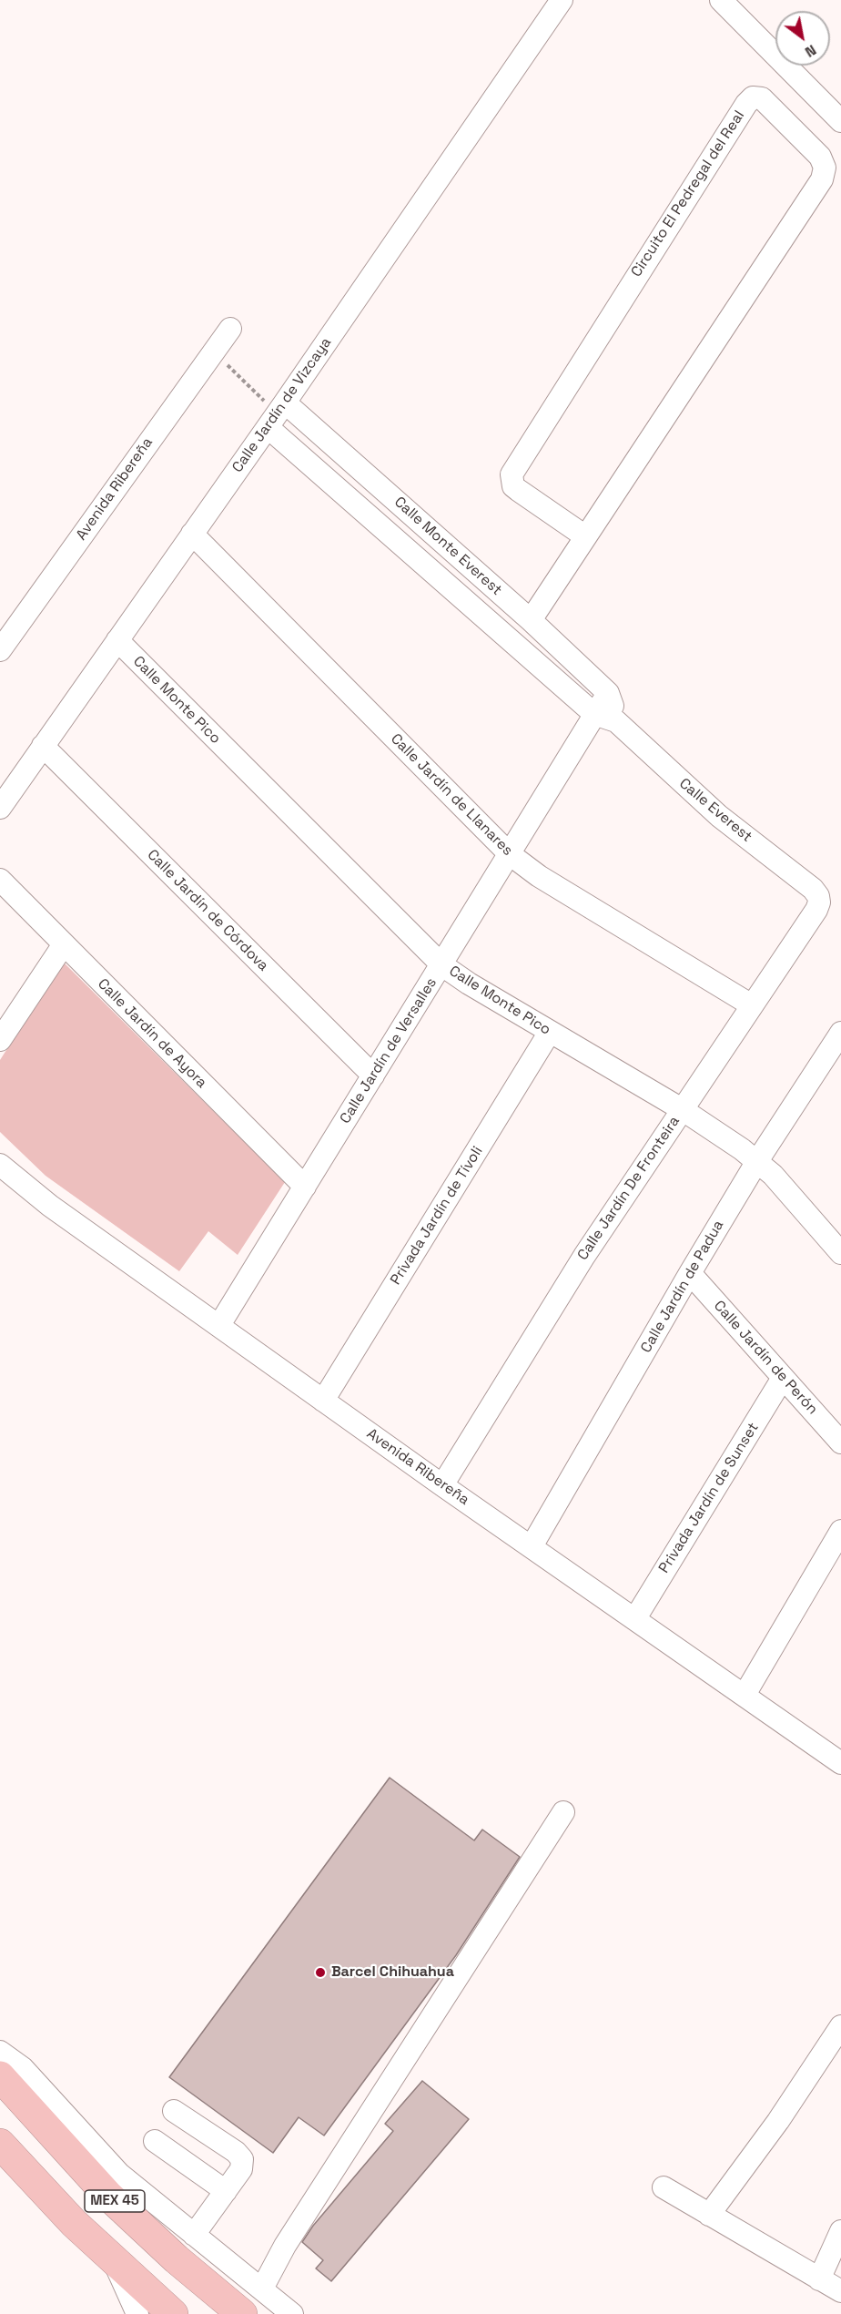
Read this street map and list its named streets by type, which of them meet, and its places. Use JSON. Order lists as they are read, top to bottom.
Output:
{
  "streets": {
    "highway": ["MEX 45"],
    "street": [
      "Circuito El Pedregal del Real",
      "Calle Jardín de Vizcaya",
      "Avenida Ribereña",
      "Calle Monte Everest",
      "Calle Monte Pico",
      "Calle Jardín de Llanares",
      "Calle Everest",
      "Calle Jardín de Córdova",
      "Calle Jardín de Ayora",
      "Calle Jardín de Versalles",
      "Calle Jardín De Fronteira",
      "Privada Jardín de Tívoli",
      "Calle Jardín de Padua",
      "Calle Jardín de Perón",
      "Privada Jardín de Sunset"
    ]
  },
  "crossings": [
    ["Circuito El Pedregal del Real", "Calle Monte Everest"],
    ["Calle Jardín de Vizcaya", "Calle Monte Everest"],
    ["Calle Jardín de Vizcaya", "Calle Monte Pico"],
    ["Calle Jardín de Vizcaya", "Calle Jardín de Llanares"],
    ["Calle Jardín de Vizcaya", "Calle Jardín de Córdova"],
    ["Avenida Ribereña", "Calle Jardín de Versalles"],
    ["Avenida Ribereña", "Calle Jardín De Fronteira"],
    ["Avenida Ribereña", "Privada Jardín de Tívoli"],
    ["Avenida Ribereña", "Calle Jardín de Padua"],
    ["Avenida Ribereña", "Privada Jardín de Sunset"],
    ["Calle Monte Everest", "Calle Everest"],
    ["Calle Monte Everest", "Calle Jardín de Versalles"],
    ["Calle Monte Pico", "Calle Jardín de Versalles"],
    ["Calle Monte Pico", "Calle Jardín De Fronteira"],
    ["Calle Monte Pico", "Privada Jardín de Tívoli"],
    ["Calle Monte Pico", "Calle Jardín de Padua"],
    ["Calle Jardín de Llanares", "Calle Jardín de Versalles"],
    ["Calle Jardín de Llanares", "Calle Jardín De Fronteira"],
    ["Calle Everest", "Calle Jardín de Versalles"],
    ["Calle Everest", "Calle Jardín De Fronteira"],
    ["Calle Jardín de Córdova", "Calle Jardín de Versalles"],
    ["Calle Jardín de Ayora", "Calle Jardín de Versalles"],
    ["Calle Jardín de Padua", "Calle Jardín de Perón"],
    ["Calle Jardín de Perón", "Privada Jardín de Sunset"]
  ],
  "places": ["Barcel Chihuahua"],
  "north": "bottom right"
}
